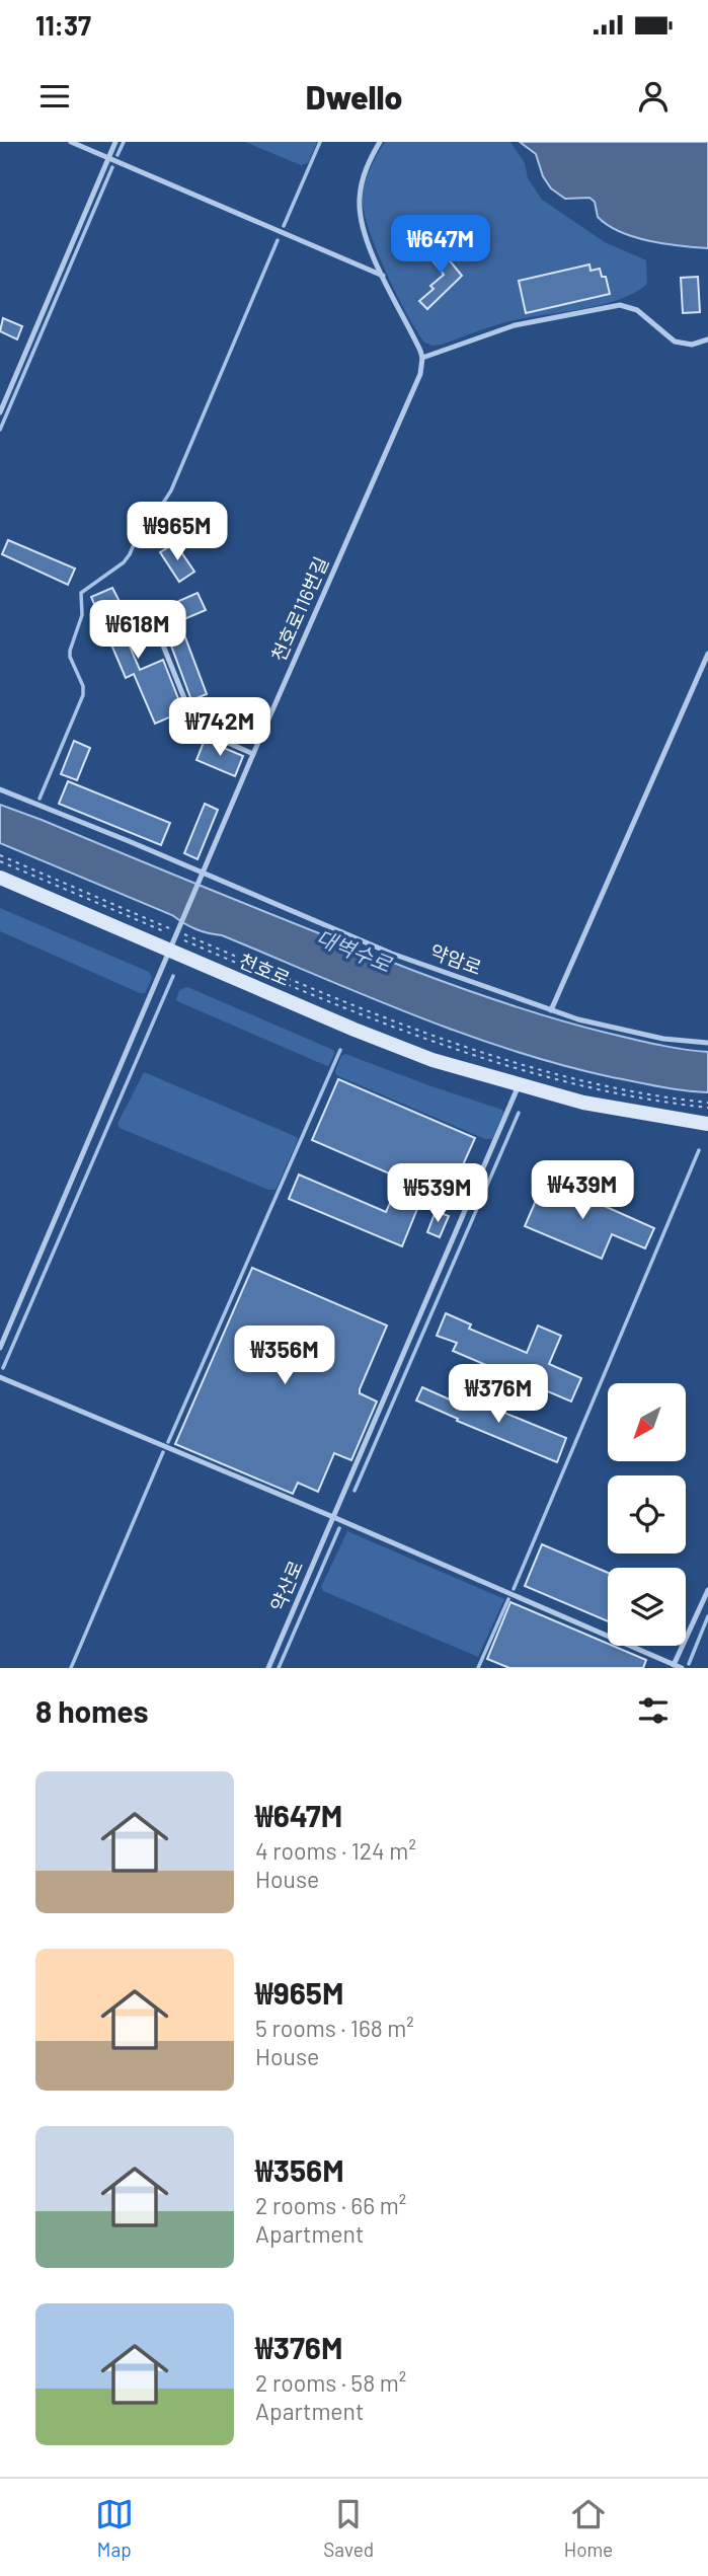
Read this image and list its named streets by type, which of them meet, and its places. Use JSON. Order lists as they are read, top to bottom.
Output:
{
  "streets": {
    "street": ["천호로"],
    "lane": ["천호로116번길", "약암로", "약산로"]
  },
  "crossings": [
    ["천호로116번길", "약암로"],
    ["천호로116번길", "천호로"]
  ],
  "water": ["대벽수로"],
  "north": "bottom left",
  "page": {
    "status": "11:37",
    "header": "Dwello",
    "price": [
      "₩647M",
      "₩965M",
      "₩618M",
      "₩742M",
      "₩439M",
      "₩539M",
      "₩356M",
      "₩376M"
    ],
    "heading": "8 homes",
    "list": [
      {
        "name": "₩647M",
        "note": "4 rooms · 124 m² · House"
      },
      {
        "name": "₩965M",
        "note": "5 rooms · 168 m² · House"
      },
      {
        "name": "₩356M",
        "note": "2 rooms · 66 m² · Apartment"
      },
      {
        "name": "₩376M",
        "note": "2 rooms · 58 m² · Apartment"
      }
    ],
    "tabs": ["Map", "Saved", "Home"]
  }
}
